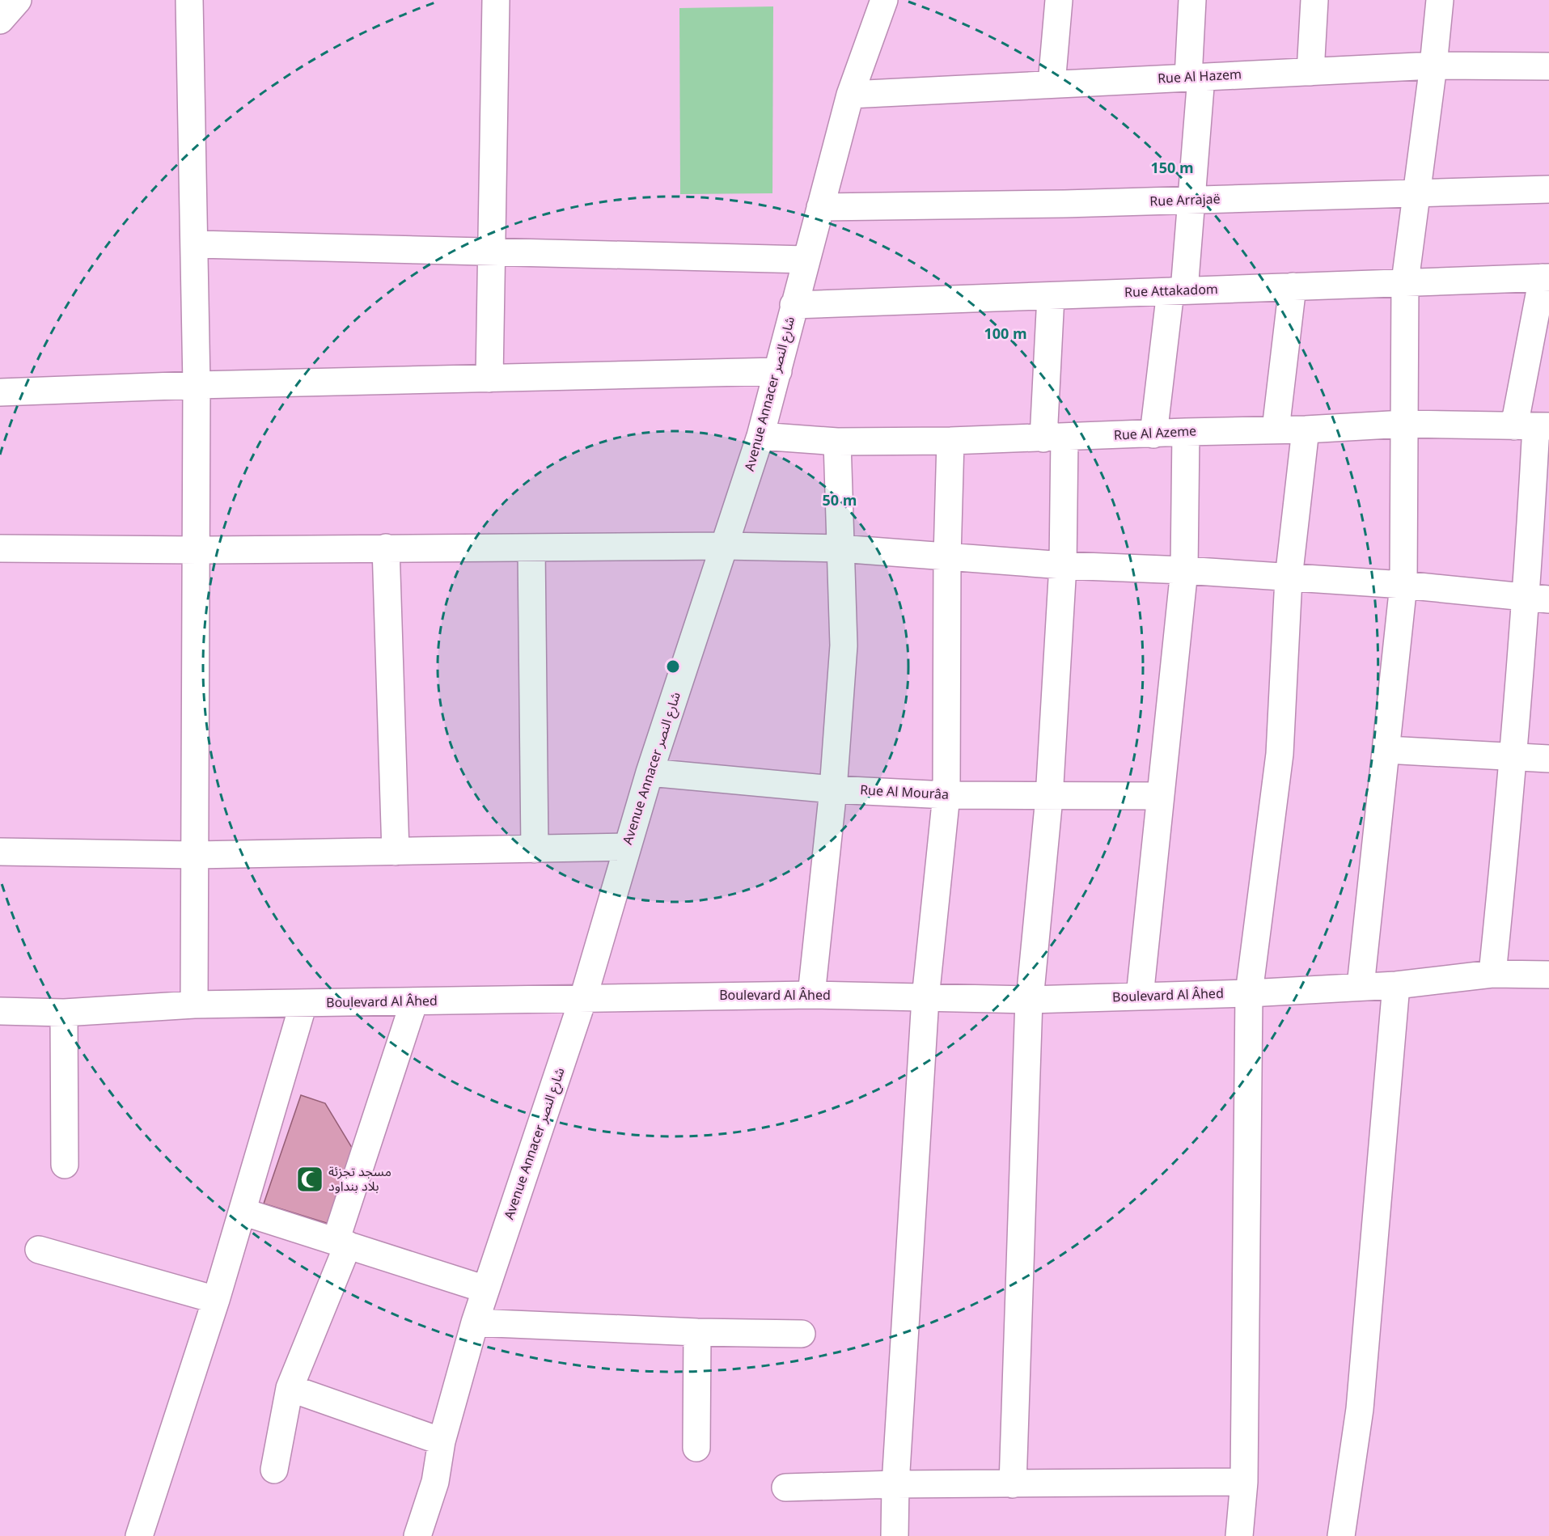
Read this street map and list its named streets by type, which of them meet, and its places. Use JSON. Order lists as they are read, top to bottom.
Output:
{
  "streets": {
    "street": [
      "Rue Al Hazem",
      "Rue Arrajaë",
      "Rue Attakadom",
      "Avenue Annacer شارع النصر",
      "Rue Al Azeme",
      "Rue Al Mourâa",
      "Boulevard Al Âhed"
    ]
  },
  "crossings": [
    ["Rue Al Hazem", "Avenue Annacer شارع النصر"],
    ["Rue Arrajaë", "Avenue Annacer شارع النصر"],
    ["Rue Attakadom", "Avenue Annacer شارع النصر"],
    ["Avenue Annacer شارع النصر", "Rue Al Azeme"],
    ["Avenue Annacer شارع النصر", "Rue Al Mourâa"],
    ["Avenue Annacer شارع النصر", "Boulevard Al Âhed"]
  ],
  "places": {
    "mosque": ["مسجد تجزئة بلاد بنداود"]
  },
  "rings": ["150 m", "100 m", "50 m"]
}
